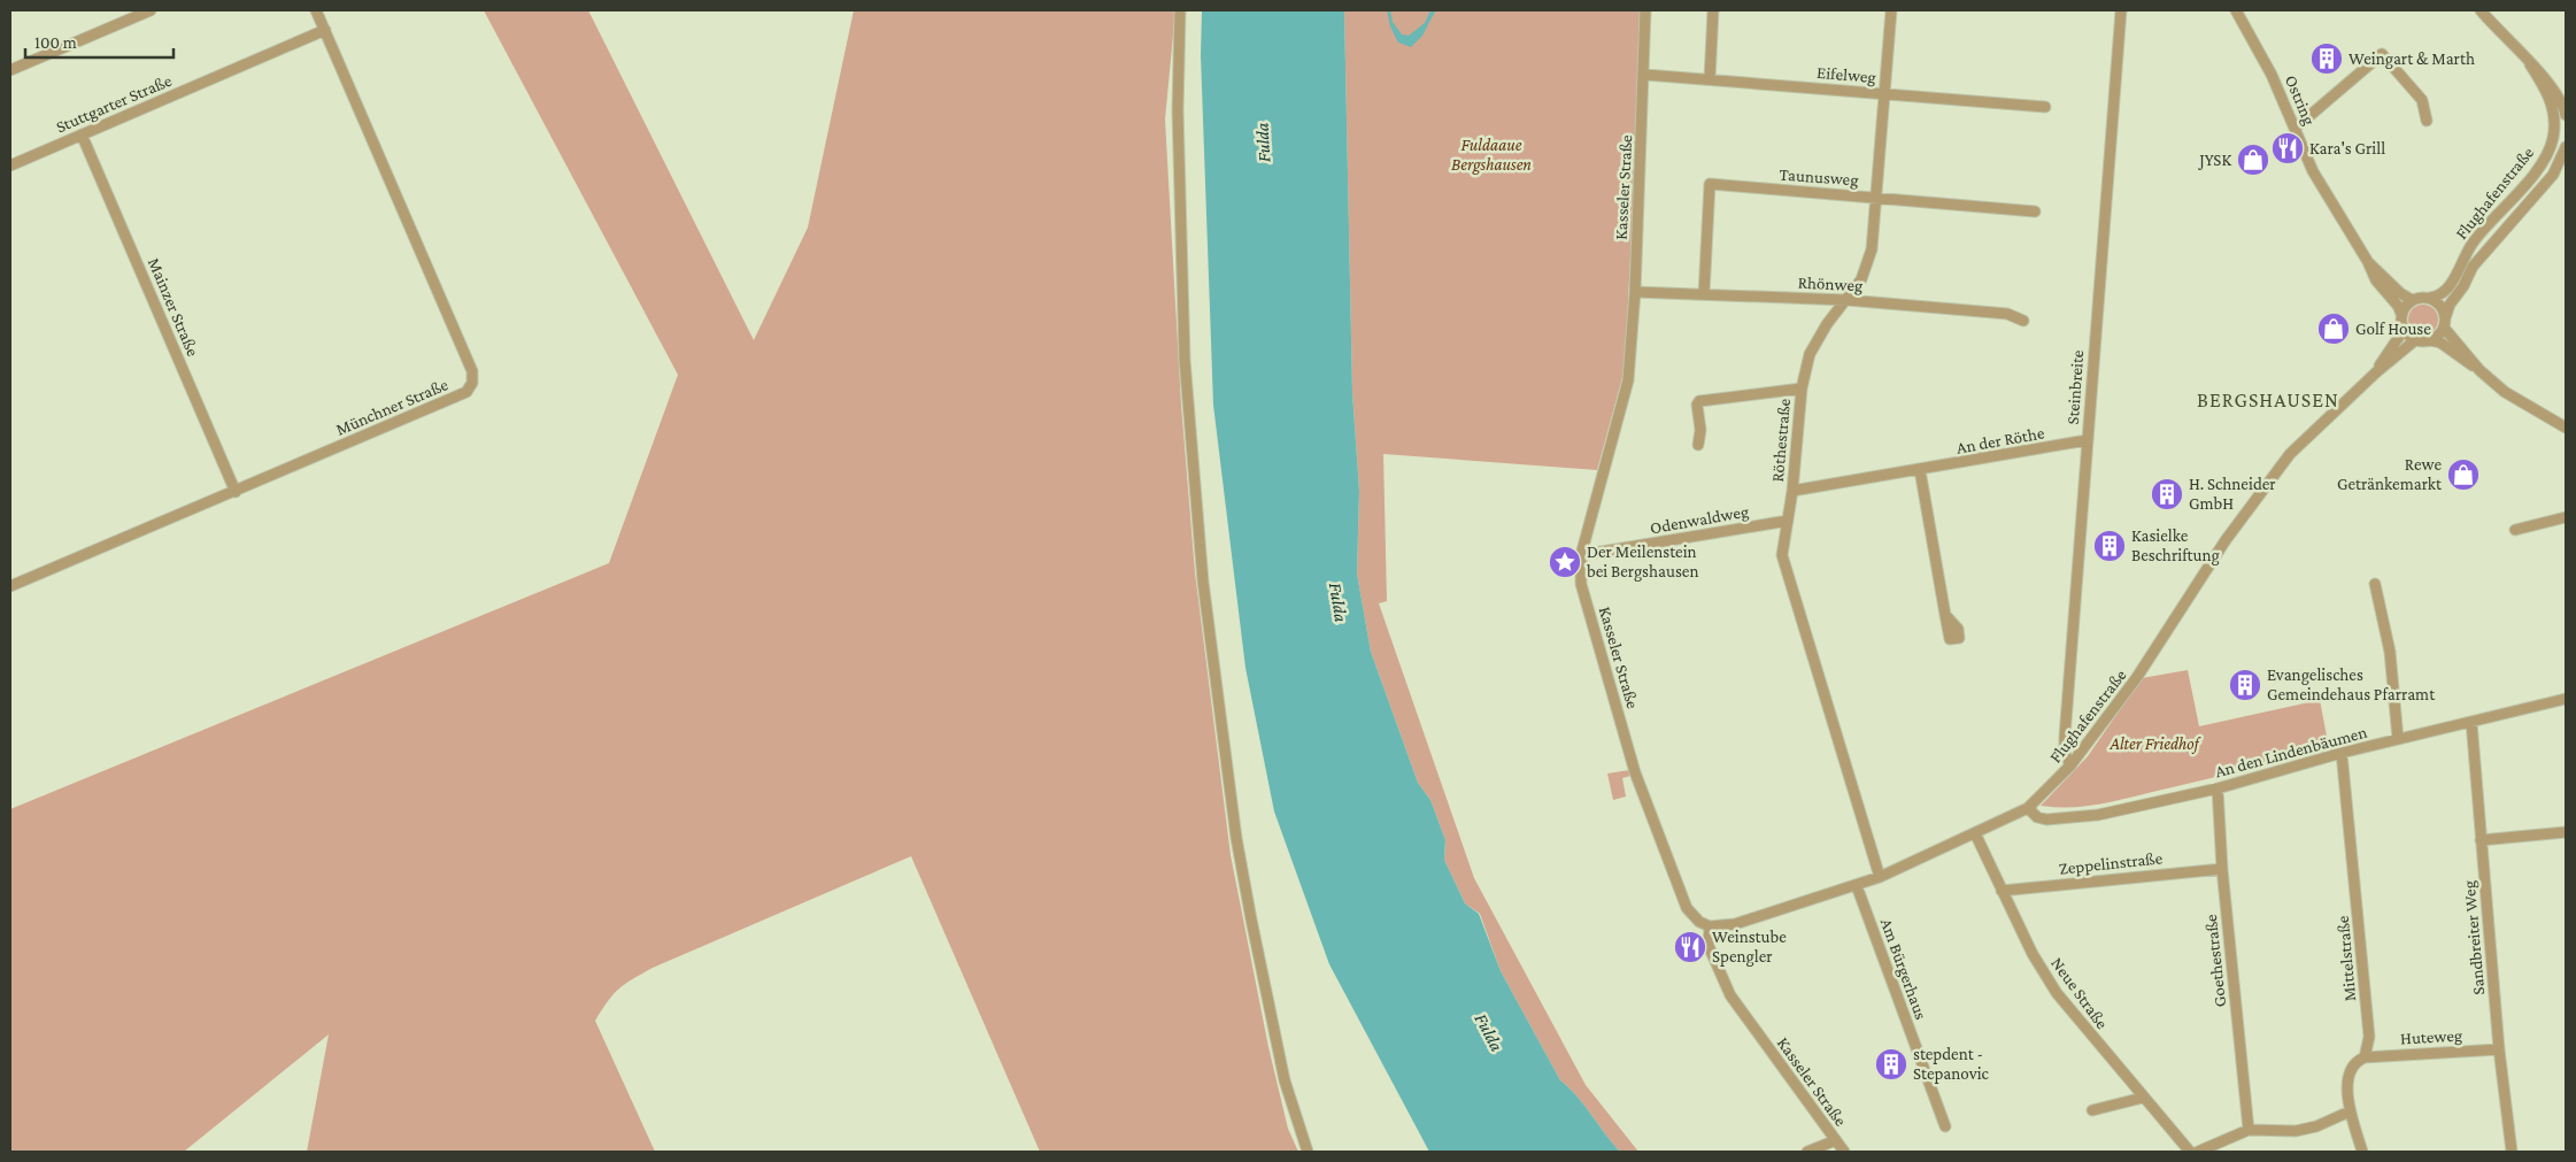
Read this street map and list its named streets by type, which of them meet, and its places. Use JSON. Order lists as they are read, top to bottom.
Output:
{
  "streets": {
    "street": [
      "Eifelweg",
      "Ostring",
      "Stuttgarter Straße",
      "Taunusweg",
      "Kasseler Straße",
      "Flughafenstraße",
      "Rhönweg",
      "Mainzer Straße",
      "Steinbreite",
      "Münchner Straße",
      "Röthestraße",
      "An der Röthe",
      "Odenwaldweg",
      "An den Lindenbäumen",
      "Zeppelinstraße",
      "Sandbreiter Weg",
      "Mittelstraße",
      "Goethestraße",
      "Am Bürgerhaus",
      "Neue Straße",
      "Huteweg"
    ]
  },
  "crossings": [
    ["Eifelweg", "Kasseler Straße"],
    ["Eifelweg", "Röthestraße"],
    ["Ostring", "Flughafenstraße"],
    ["Stuttgarter Straße", "Mainzer Straße"],
    ["Stuttgarter Straße", "Münchner Straße"],
    ["Taunusweg", "Rhönweg"],
    ["Taunusweg", "Röthestraße"],
    ["Kasseler Straße", "Flughafenstraße"],
    ["Kasseler Straße", "Rhönweg"],
    ["Kasseler Straße", "Odenwaldweg"],
    ["Flughafenstraße", "Steinbreite"],
    ["Flughafenstraße", "Röthestraße"],
    ["Flughafenstraße", "An den Lindenbäumen"],
    ["Flughafenstraße", "Am Bürgerhaus"],
    ["Flughafenstraße", "Neue Straße"],
    ["Rhönweg", "Röthestraße"],
    ["Mainzer Straße", "Münchner Straße"],
    ["Steinbreite", "An der Röthe"],
    ["Röthestraße", "An der Röthe"],
    ["Röthestraße", "Odenwaldweg"],
    ["An den Lindenbäumen", "Sandbreiter Weg"],
    ["An den Lindenbäumen", "Mittelstraße"],
    ["An den Lindenbäumen", "Goethestraße"],
    ["Zeppelinstraße", "Goethestraße"],
    ["Zeppelinstraße", "Neue Straße"],
    ["Sandbreiter Weg", "Huteweg"],
    ["Mittelstraße", "Huteweg"]
  ],
  "districts": ["BERGSHAUSEN"],
  "water": ["Fulda"],
  "parks": ["Fuldaaue Bergshausen", "Alter Friedhof"],
  "places": {
    "building": [
      "Weingart & Marth",
      "H. Schneider GmbH",
      "Kasielke Beschriftung",
      "Evangelisches Gemeindehaus Pfarramt",
      "stepdent - Stepanovic"
    ],
    "restaurant": ["Kara's Grill", "Weinstube Spengler"],
    "shop": ["JYSK", "Golf House", "Rewe Getränkemarkt"],
    "place": ["Der Meilenstein bei Bergshausen"]
  },
  "scale_bar": "100 m"
}
